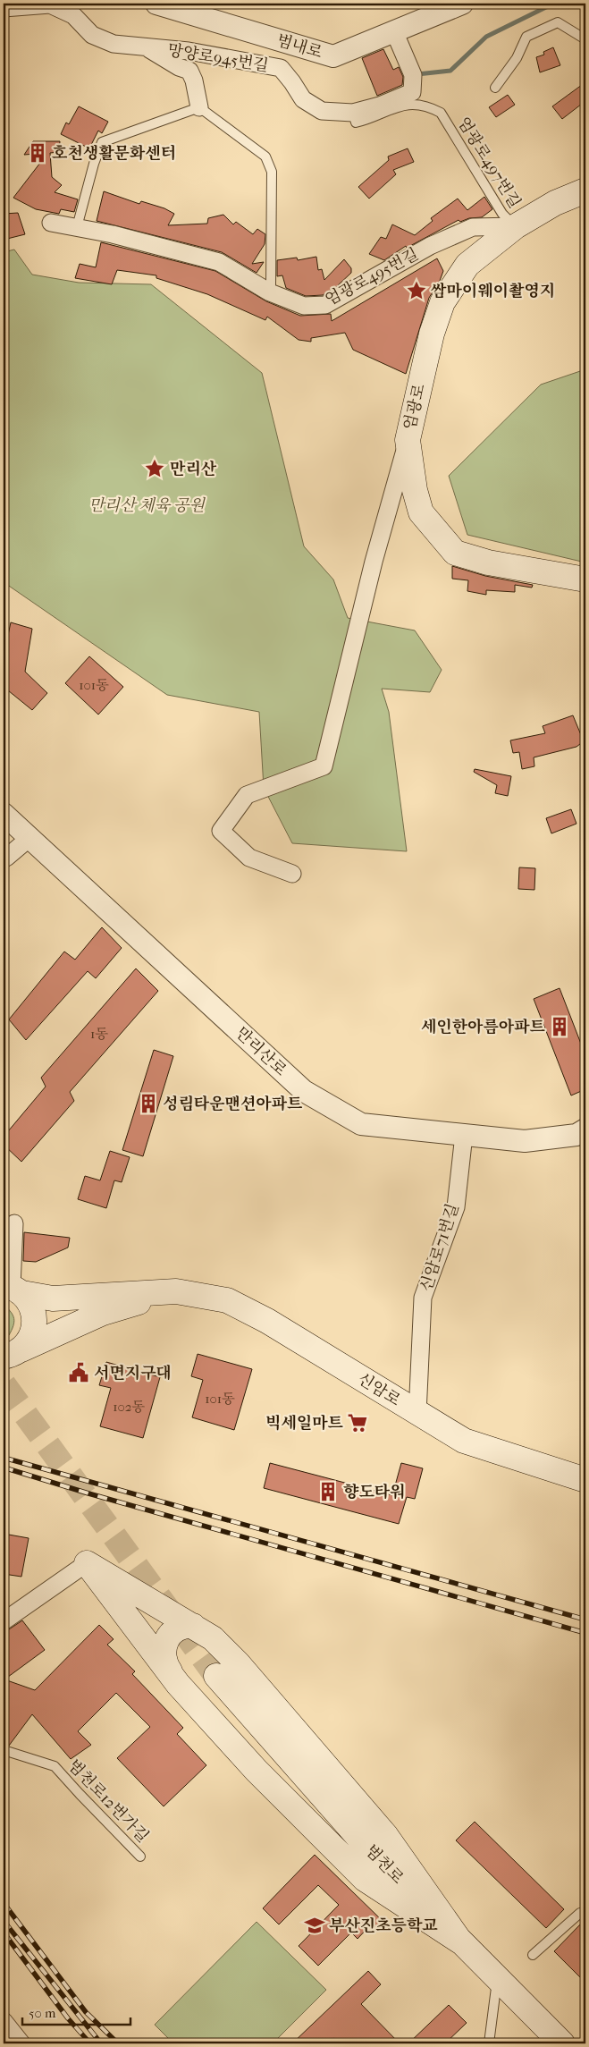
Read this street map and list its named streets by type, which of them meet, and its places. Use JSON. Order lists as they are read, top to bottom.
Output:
{
  "streets": {
    "main road": ["엄광로", "신암로", "범천로"],
    "street": [
      "범내로",
      "망양로945번길",
      "엄광로495번길",
      "만리산로",
      "신암로71번길"
    ],
    "lane": ["엄광로497번길", "범천로12번가길"]
  },
  "crossings": [
    ["범내로", "망양로945번길"],
    ["망양로945번길", "엄광로497번길"],
    ["엄광로497번길", "엄광로495번길"],
    ["엄광로497번길", "엄광로"],
    ["엄광로495번길", "엄광로"],
    ["만리산로", "신암로71번길"],
    ["신암로71번길", "신암로"]
  ],
  "parks": ["만리산 체육 공원"],
  "places": {
    "building": [
      "호천생활문화센터",
      "세인한아름아파트",
      "성림타운맨션아파트",
      "향도타워"
    ],
    "place": ["쌈마이웨이촬영지", "만리산"],
    "public building": ["서면지구대"],
    "supermarket": ["빅세일마트"],
    "school or university": ["부산진초등학교"]
  },
  "house_numbers": [
    "101동",
    "1동",
    "101동",
    "102동"
  ],
  "scale_bar": "50 m"
}
